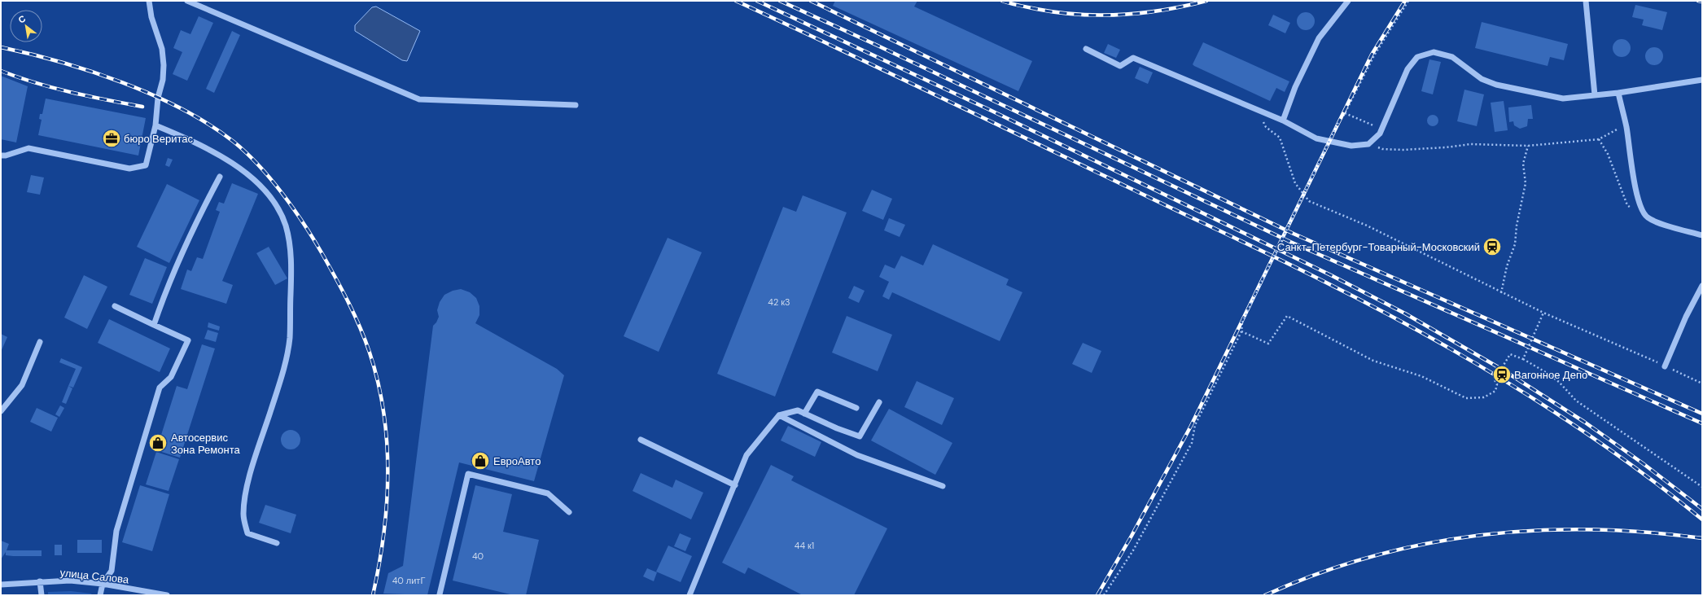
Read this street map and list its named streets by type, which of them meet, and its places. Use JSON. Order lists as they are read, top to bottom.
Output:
{
  "streets": {
    "street": ["улица Салова"]
  },
  "places": {
    "office": ["бюро Веритас"],
    "station": ["Санкт-Петербург-Товарный-Московский", "Вагонное Депо"],
    "shop": ["Автосервис Зона Ремонта", "ЕвроАвто"]
  },
  "house_numbers": [
    "42 к3",
    "44 к1",
    "40",
    "40 литГ"
  ],
  "north": "top left"
}
